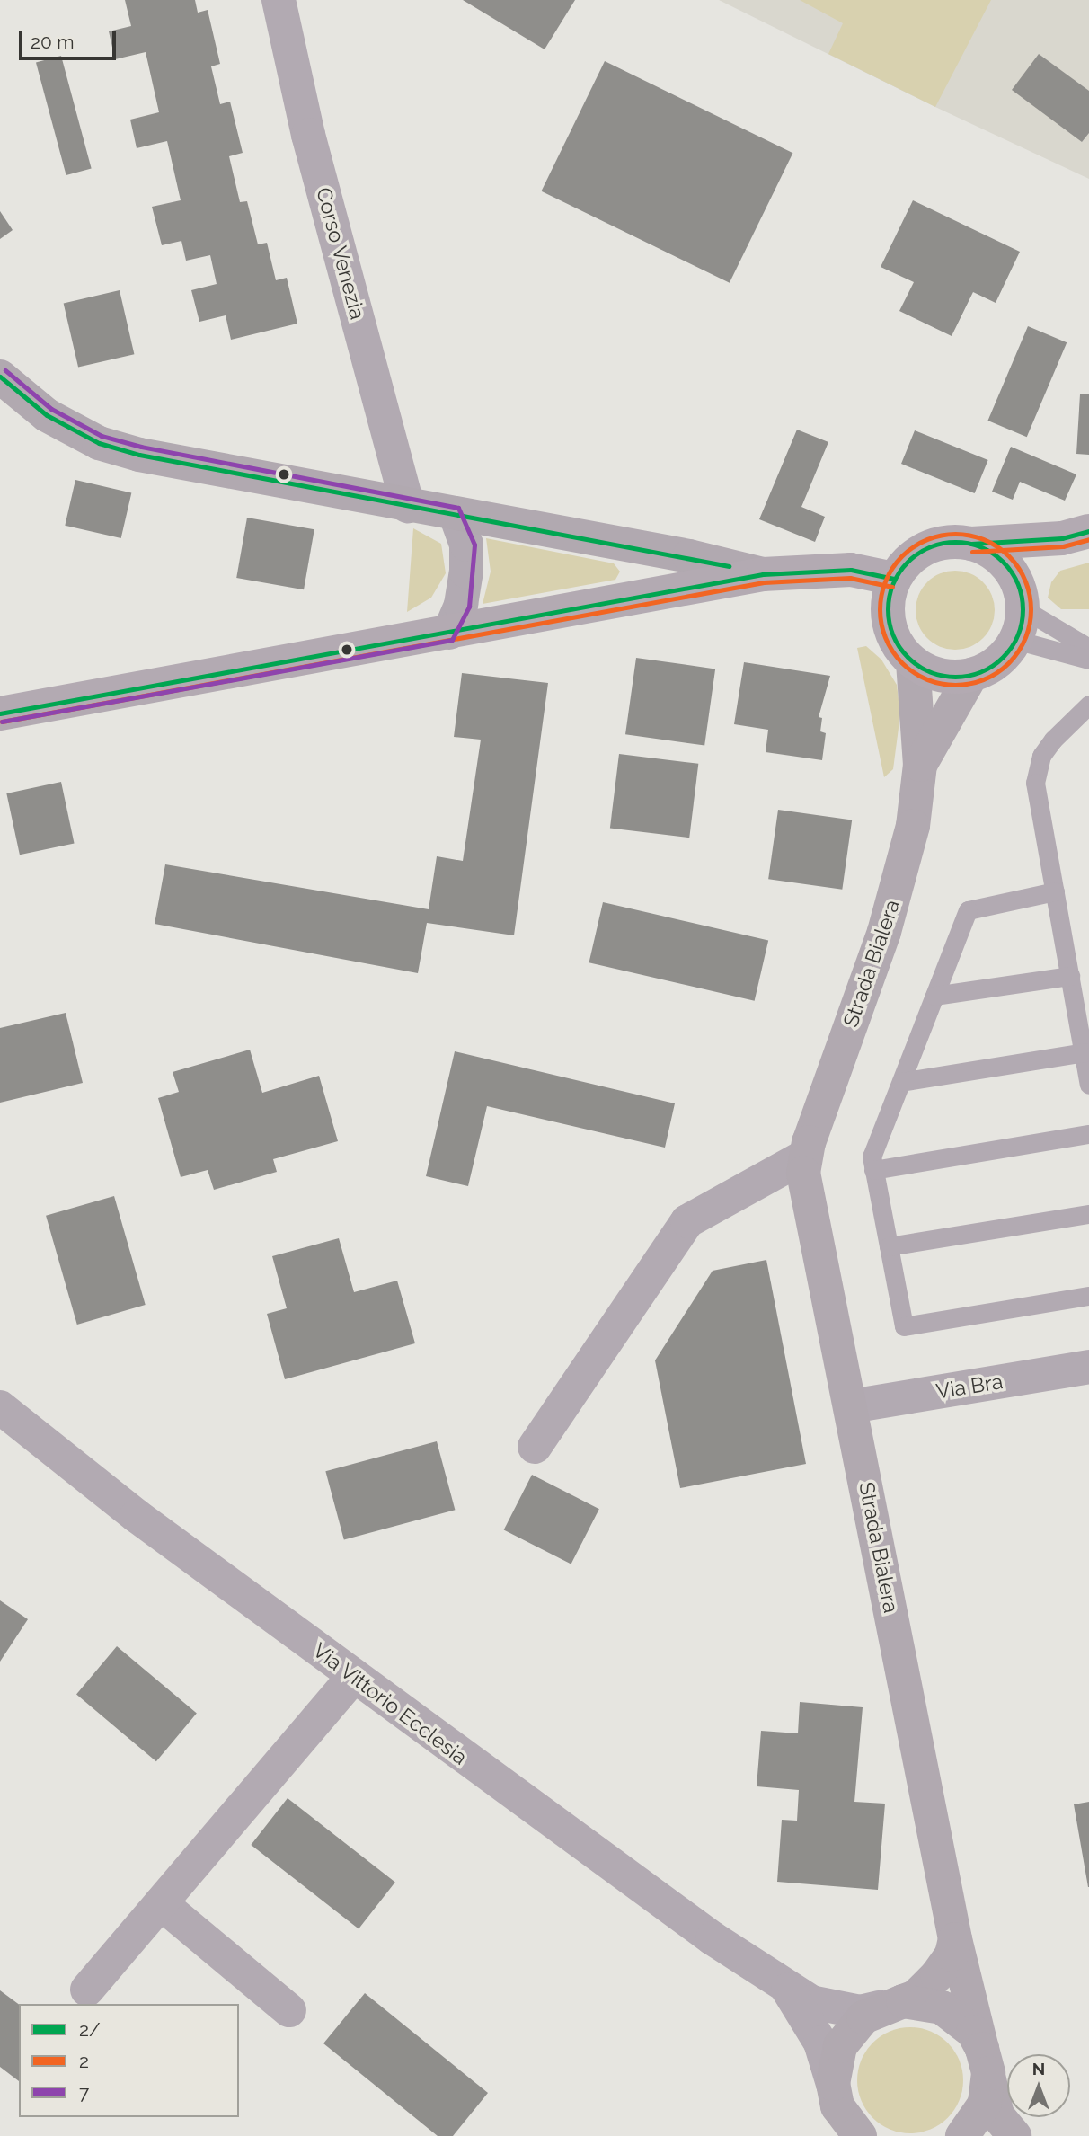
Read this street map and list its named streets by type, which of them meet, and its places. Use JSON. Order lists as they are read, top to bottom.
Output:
{
  "streets": {
    "street": [
      "Corso Venezia",
      "Strada Bialera",
      "Via Bra",
      "Via Vittorio Ecclesia"
    ]
  },
  "crossings": [
    ["Strada Bialera", "Via Bra"]
  ],
  "lines": ["transit line 7", "transit line 2/", "transit line 2"],
  "legend": ["2/", "2", "7"],
  "scale_bar": "20 m",
  "north": "top"
}
